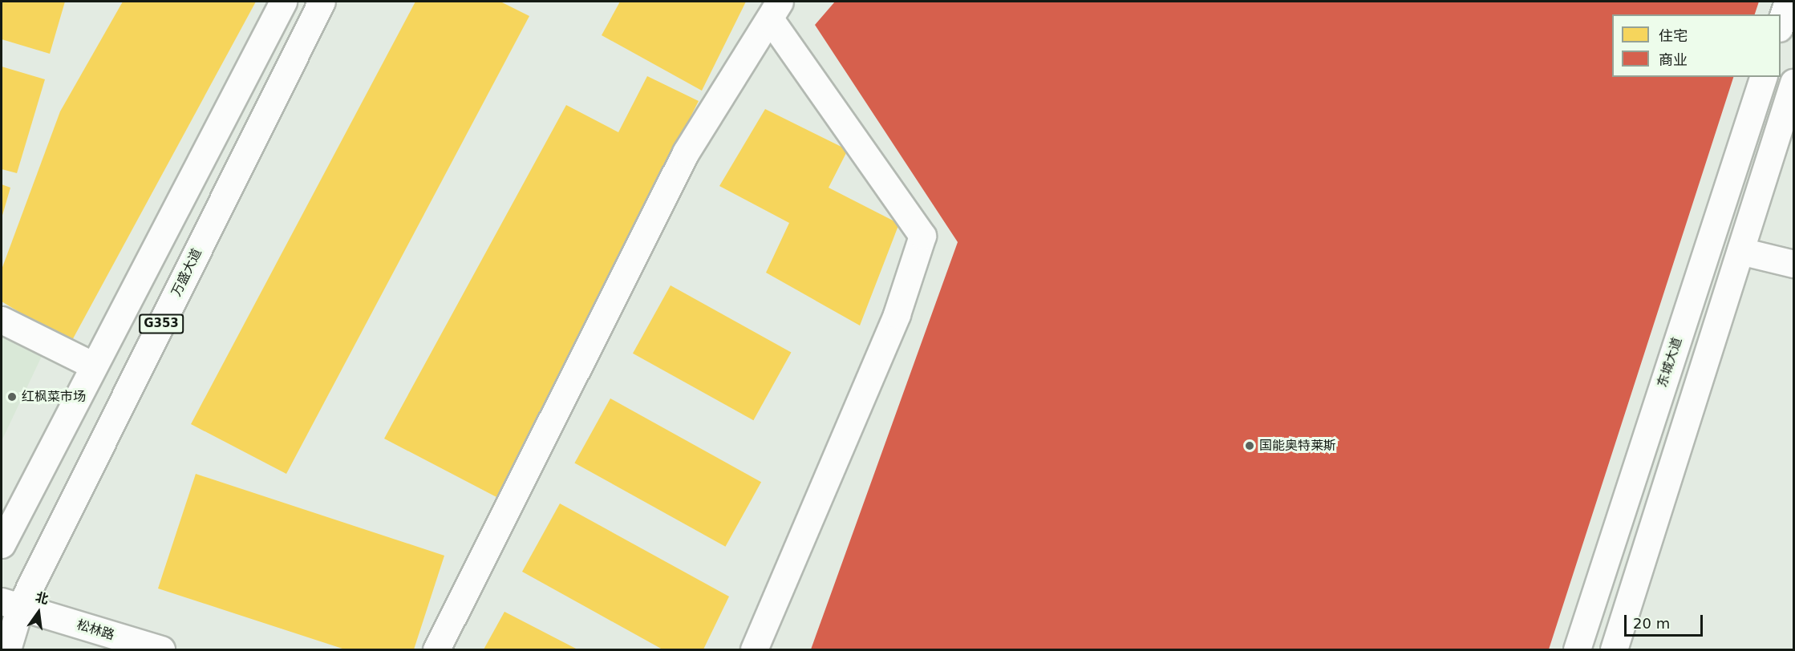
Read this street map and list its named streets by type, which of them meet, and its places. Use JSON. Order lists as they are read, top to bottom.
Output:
{
  "streets": {
    "main road": [
      "万盛大道",
      "G353",
      "东城大道",
      "松林路"
    ]
  },
  "crossings": [
    ["万盛大道", "松林路"]
  ],
  "places": ["红枫菜市场", "国能奥特莱斯"],
  "legend": ["住宅", "商业"],
  "scale_bar": "20 m",
  "north": "top"
}
